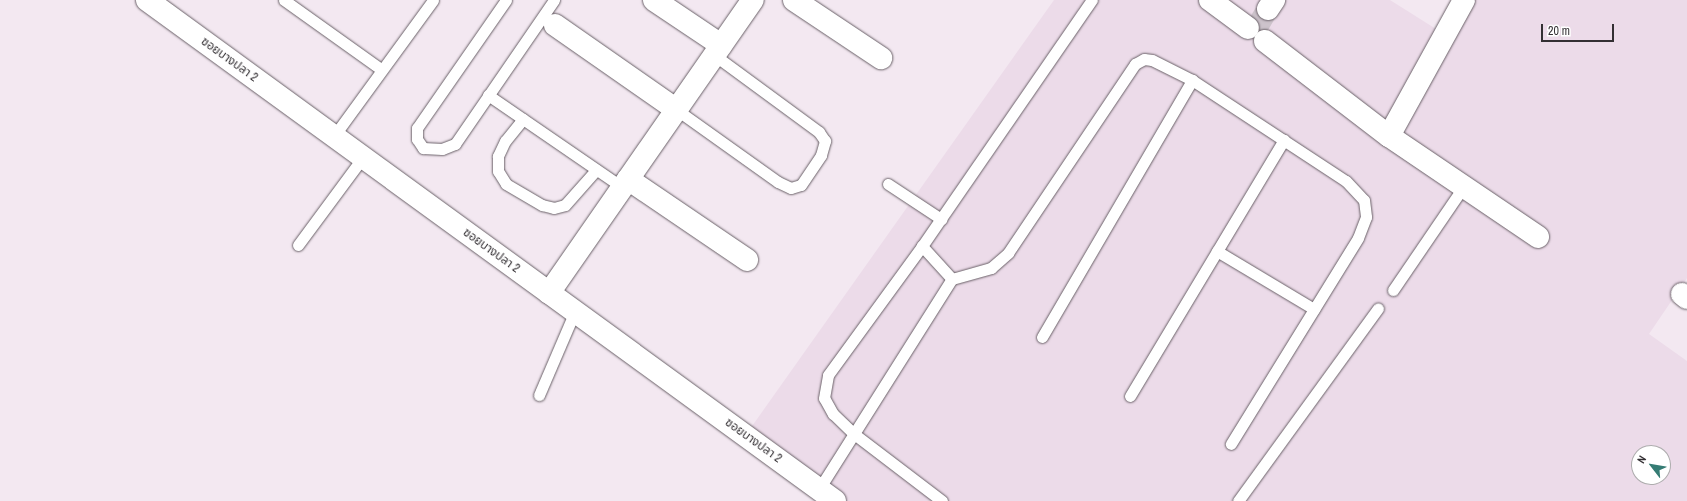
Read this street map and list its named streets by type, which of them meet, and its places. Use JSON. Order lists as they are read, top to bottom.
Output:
{
  "streets": {
    "street": ["ซอยบางปลา 2"]
  },
  "scale_bar": "20 m",
  "north": "top left"
}
